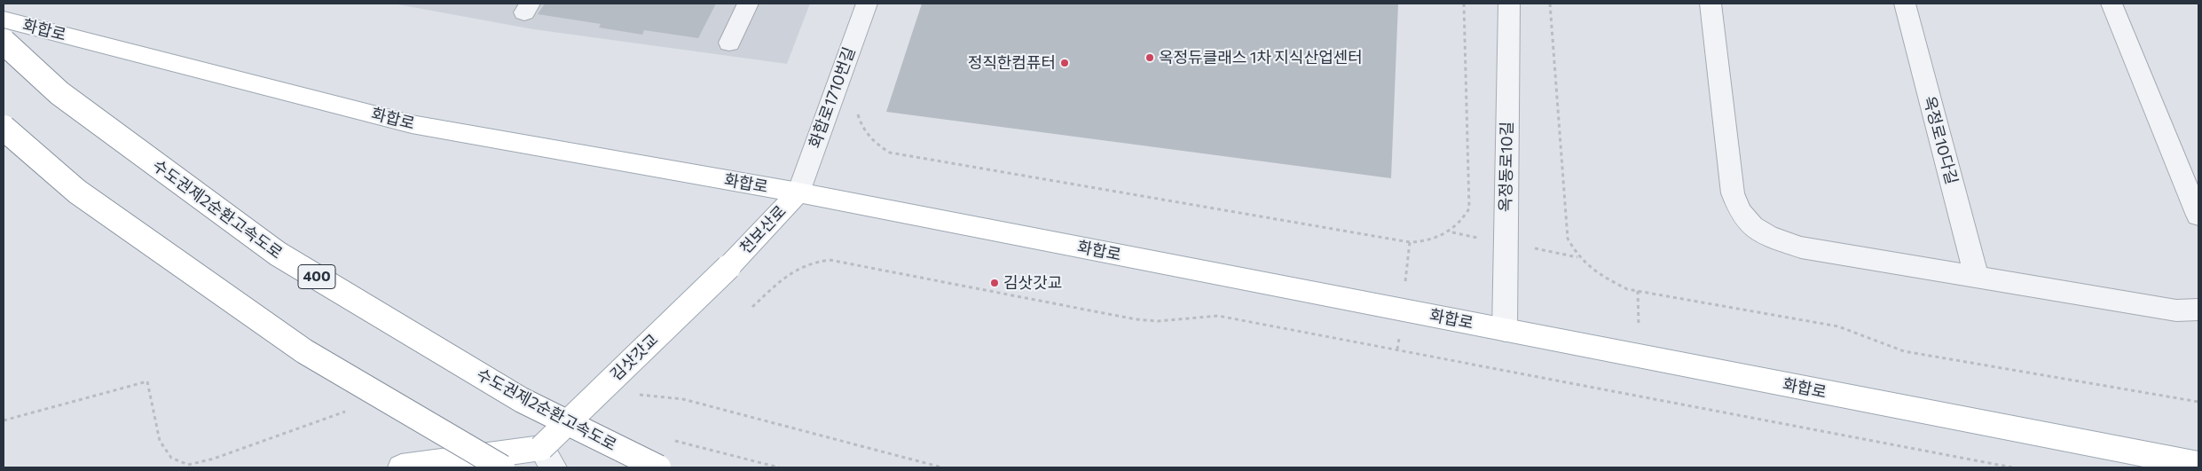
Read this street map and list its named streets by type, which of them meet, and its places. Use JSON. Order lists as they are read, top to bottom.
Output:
{
  "streets": {
    "main road": [
      "화합로",
      "수도권제2순환고속도로",
      "천보산로",
      "400",
      "김삿갓교"
    ],
    "street": ["화합로1710번길", "옥정로10다길", "옥정동로10길"]
  },
  "crossings": [
    ["화합로", "화합로1710번길"],
    ["화합로", "옥정동로10길"],
    ["화합로", "천보산로"],
    ["화합로1710번길", "천보산로"],
    ["천보산로", "김삿갓교"]
  ],
  "places": ["옥정듀클래스 1차 지식산업센터", "정직한컴퓨터", "김삿갓교"]
}
